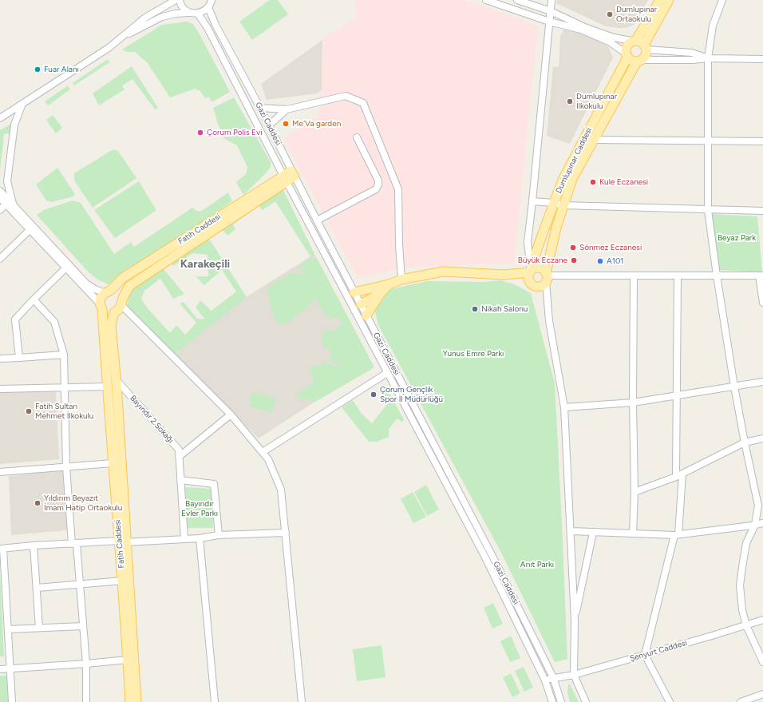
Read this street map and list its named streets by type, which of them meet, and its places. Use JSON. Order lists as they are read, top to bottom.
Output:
{
  "streets": {
    "main road": ["Dumlupınar Caddesi", "Fatih Caddesi"],
    "street": ["Gazi Caddesi", "Bayındır 2.Sokağı", "Şenyurt Caddesi"]
  },
  "crossings": [
    ["Gazi Caddesi", "Fatih Caddesi"],
    ["Gazi Caddesi", "Şenyurt Caddesi"],
    ["Fatih Caddesi", "Bayındır 2.Sokağı"]
  ],
  "districts": ["Karakeçili"],
  "parks": [
    "Beyaz Park",
    "Yunus Emre Parkı",
    "Bayındır Evler Parkı",
    "Anıt Parkı"
  ],
  "places": [
    "Dumlupınar Ortaokulu",
    "Fuar Alanı",
    "Dumlupınar İlkokulu",
    "Me'Va garden",
    "Çorum Polis Evi",
    "Kule Eczanesi",
    "Sönmez Eczanesi",
    "Büyük Eczane",
    "A101",
    "Nikah Salonu",
    "Çorum Gençlik Spor İl Müdürlüğü",
    "Fatih Sultan Mehmet İlkokulu",
    "Yıldırım Beyazıt İmam Hatip Ortaokulu"
  ]
}
